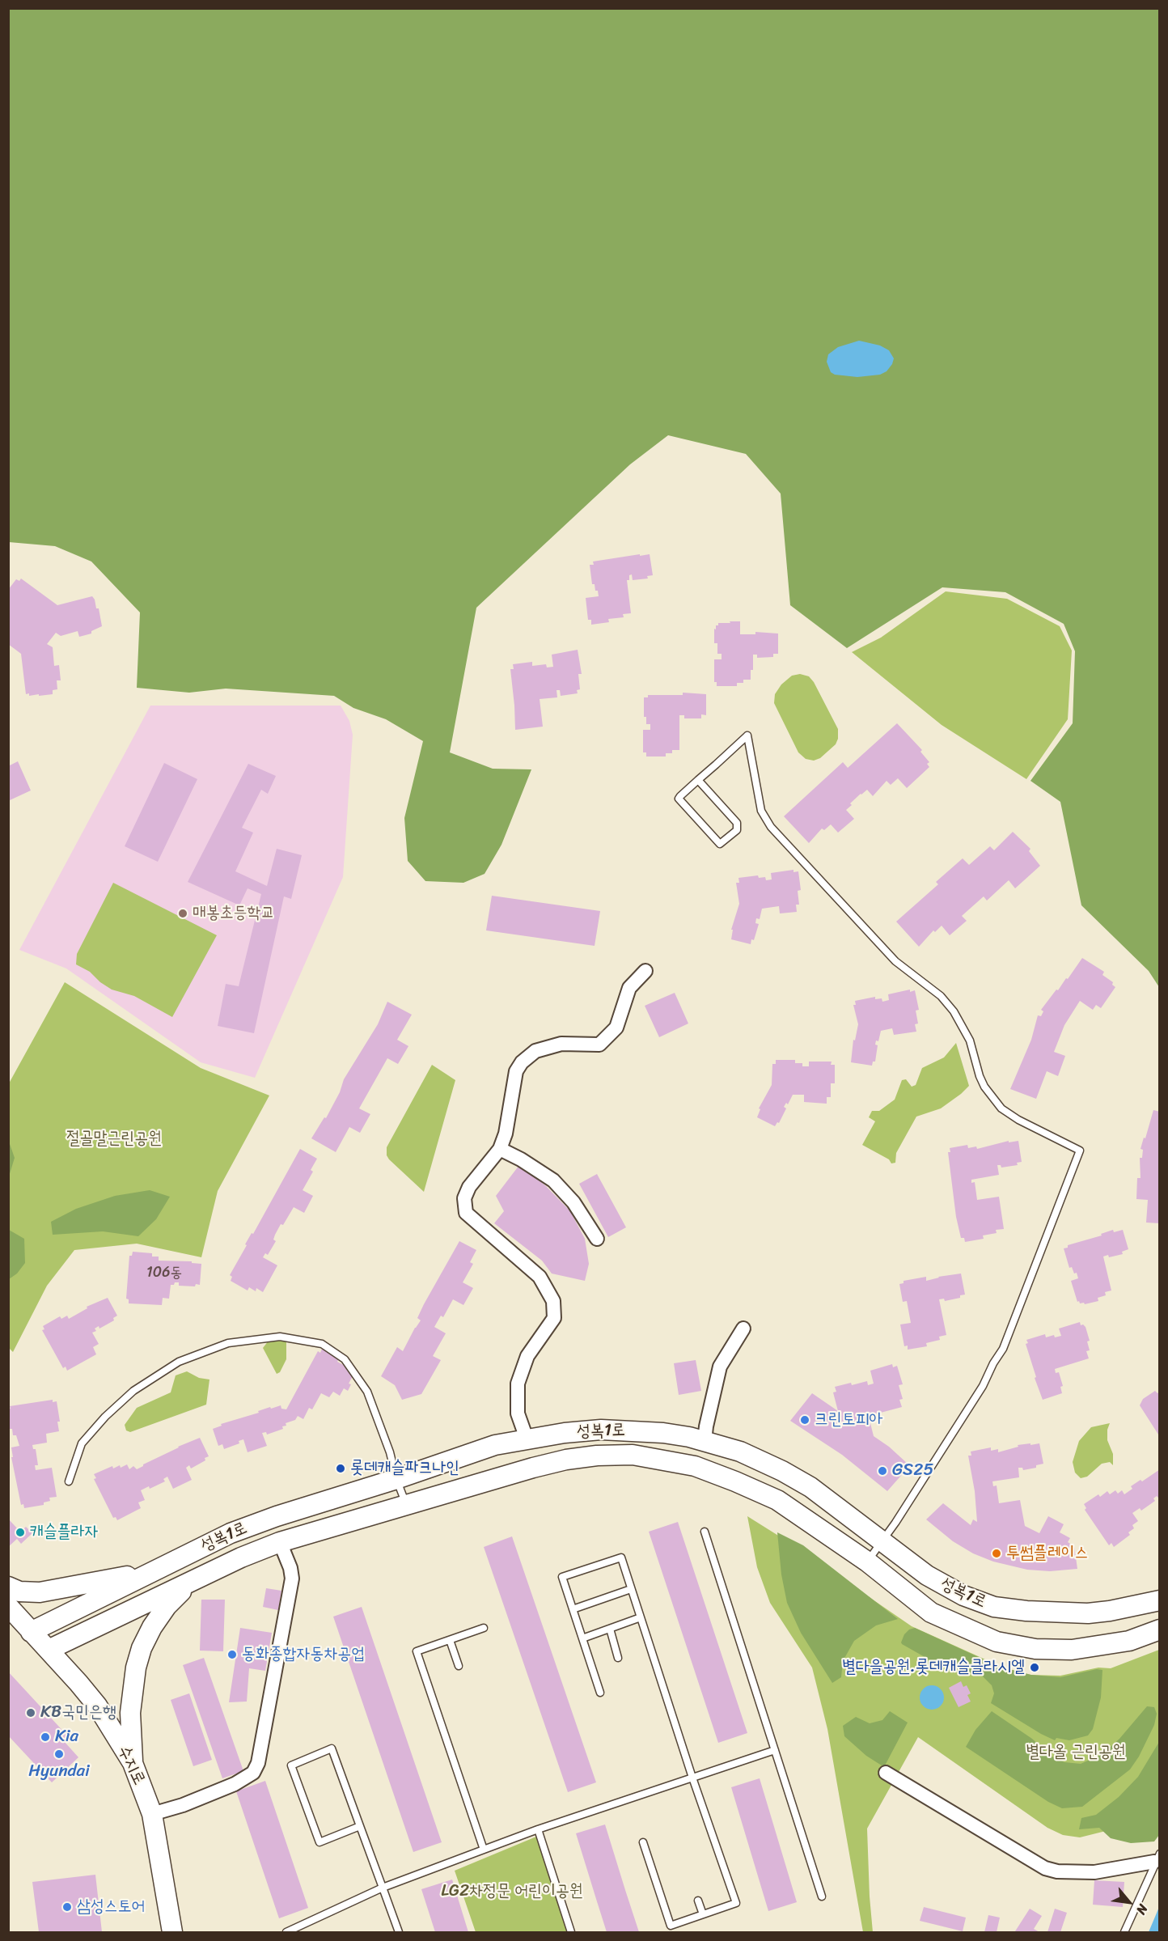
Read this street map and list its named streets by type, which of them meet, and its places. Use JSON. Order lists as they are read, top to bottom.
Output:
{
  "streets": {
    "street": ["성복1로", "수지로"]
  },
  "crossings": [
    ["성복1로", "수지로"]
  ],
  "parks": ["절골말근린공원", "별다올 근린공원", "LG2차정문 어린이공원"],
  "places": [
    "매봉초등학교",
    "크린토피아",
    "롯데캐슬파크나인",
    "GS25",
    "캐슬플라자",
    "투썸플레이스",
    "동화종합자동차공업",
    "별다을공원.롯데캐슬클라시엘",
    "KB국민은행",
    "Kia",
    "Hyundai",
    "삼성스토어"
  ],
  "house_numbers": ["106동"],
  "north": "bottom right"
}
